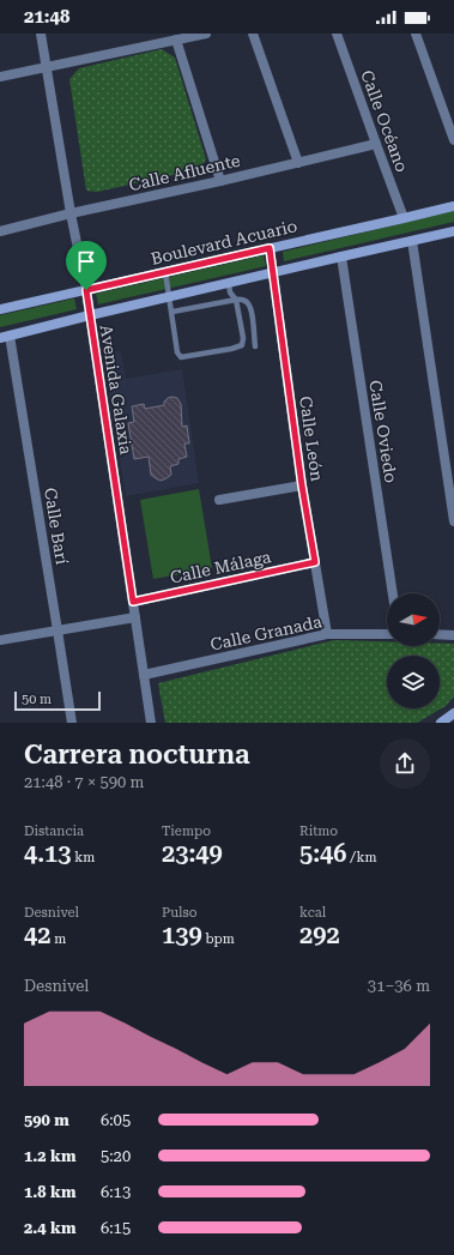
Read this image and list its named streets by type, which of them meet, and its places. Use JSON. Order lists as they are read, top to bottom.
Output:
{
  "streets": {
    "street": [
      "Calle Océano",
      "Calle Afluente",
      "Boulevard Acuario",
      "Avenida Galaxia",
      "Calle Oviedo",
      "Calle León",
      "Calle Barí",
      "Calle Málaga",
      "Calle Granada"
    ]
  },
  "crossings": [
    ["Calle Océano", "Calle Afluente"],
    ["Calle Océano", "Boulevard Acuario"],
    ["Calle Afluente", "Avenida Galaxia"],
    ["Boulevard Acuario", "Avenida Galaxia"],
    ["Boulevard Acuario", "Calle León"],
    ["Avenida Galaxia", "Calle Málaga"],
    ["Avenida Galaxia", "Calle Granada"],
    ["Calle León", "Calle Málaga"],
    ["Calle León", "Calle Granada"]
  ],
  "scale_bar": "50 m",
  "north": "right",
  "page": {
    "status": "21:48",
    "scale": "50 m",
    "heading": ["Carrera nocturna", "21:48 · 7 × 590 m"],
    "stats": [
      ["Distancia", "4.13 km"],
      ["Tiempo", "23:49"],
      ["Ritmo", "5:46 /km"],
      ["Desnivel", "42 m"],
      ["Pulso", "139 bpm"],
      ["kcal", "292"]
    ],
    "chart": ["Desnivel", "31–36 m"],
    "list": [
      {
        "name": "590 m",
        "note": "6:05"
      },
      {
        "name": "1.2 km",
        "note": "5:20"
      },
      {
        "name": "1.8 km",
        "note": "6:13"
      },
      {
        "name": "2.4 km",
        "note": "6:15"
      }
    ]
  }
}
